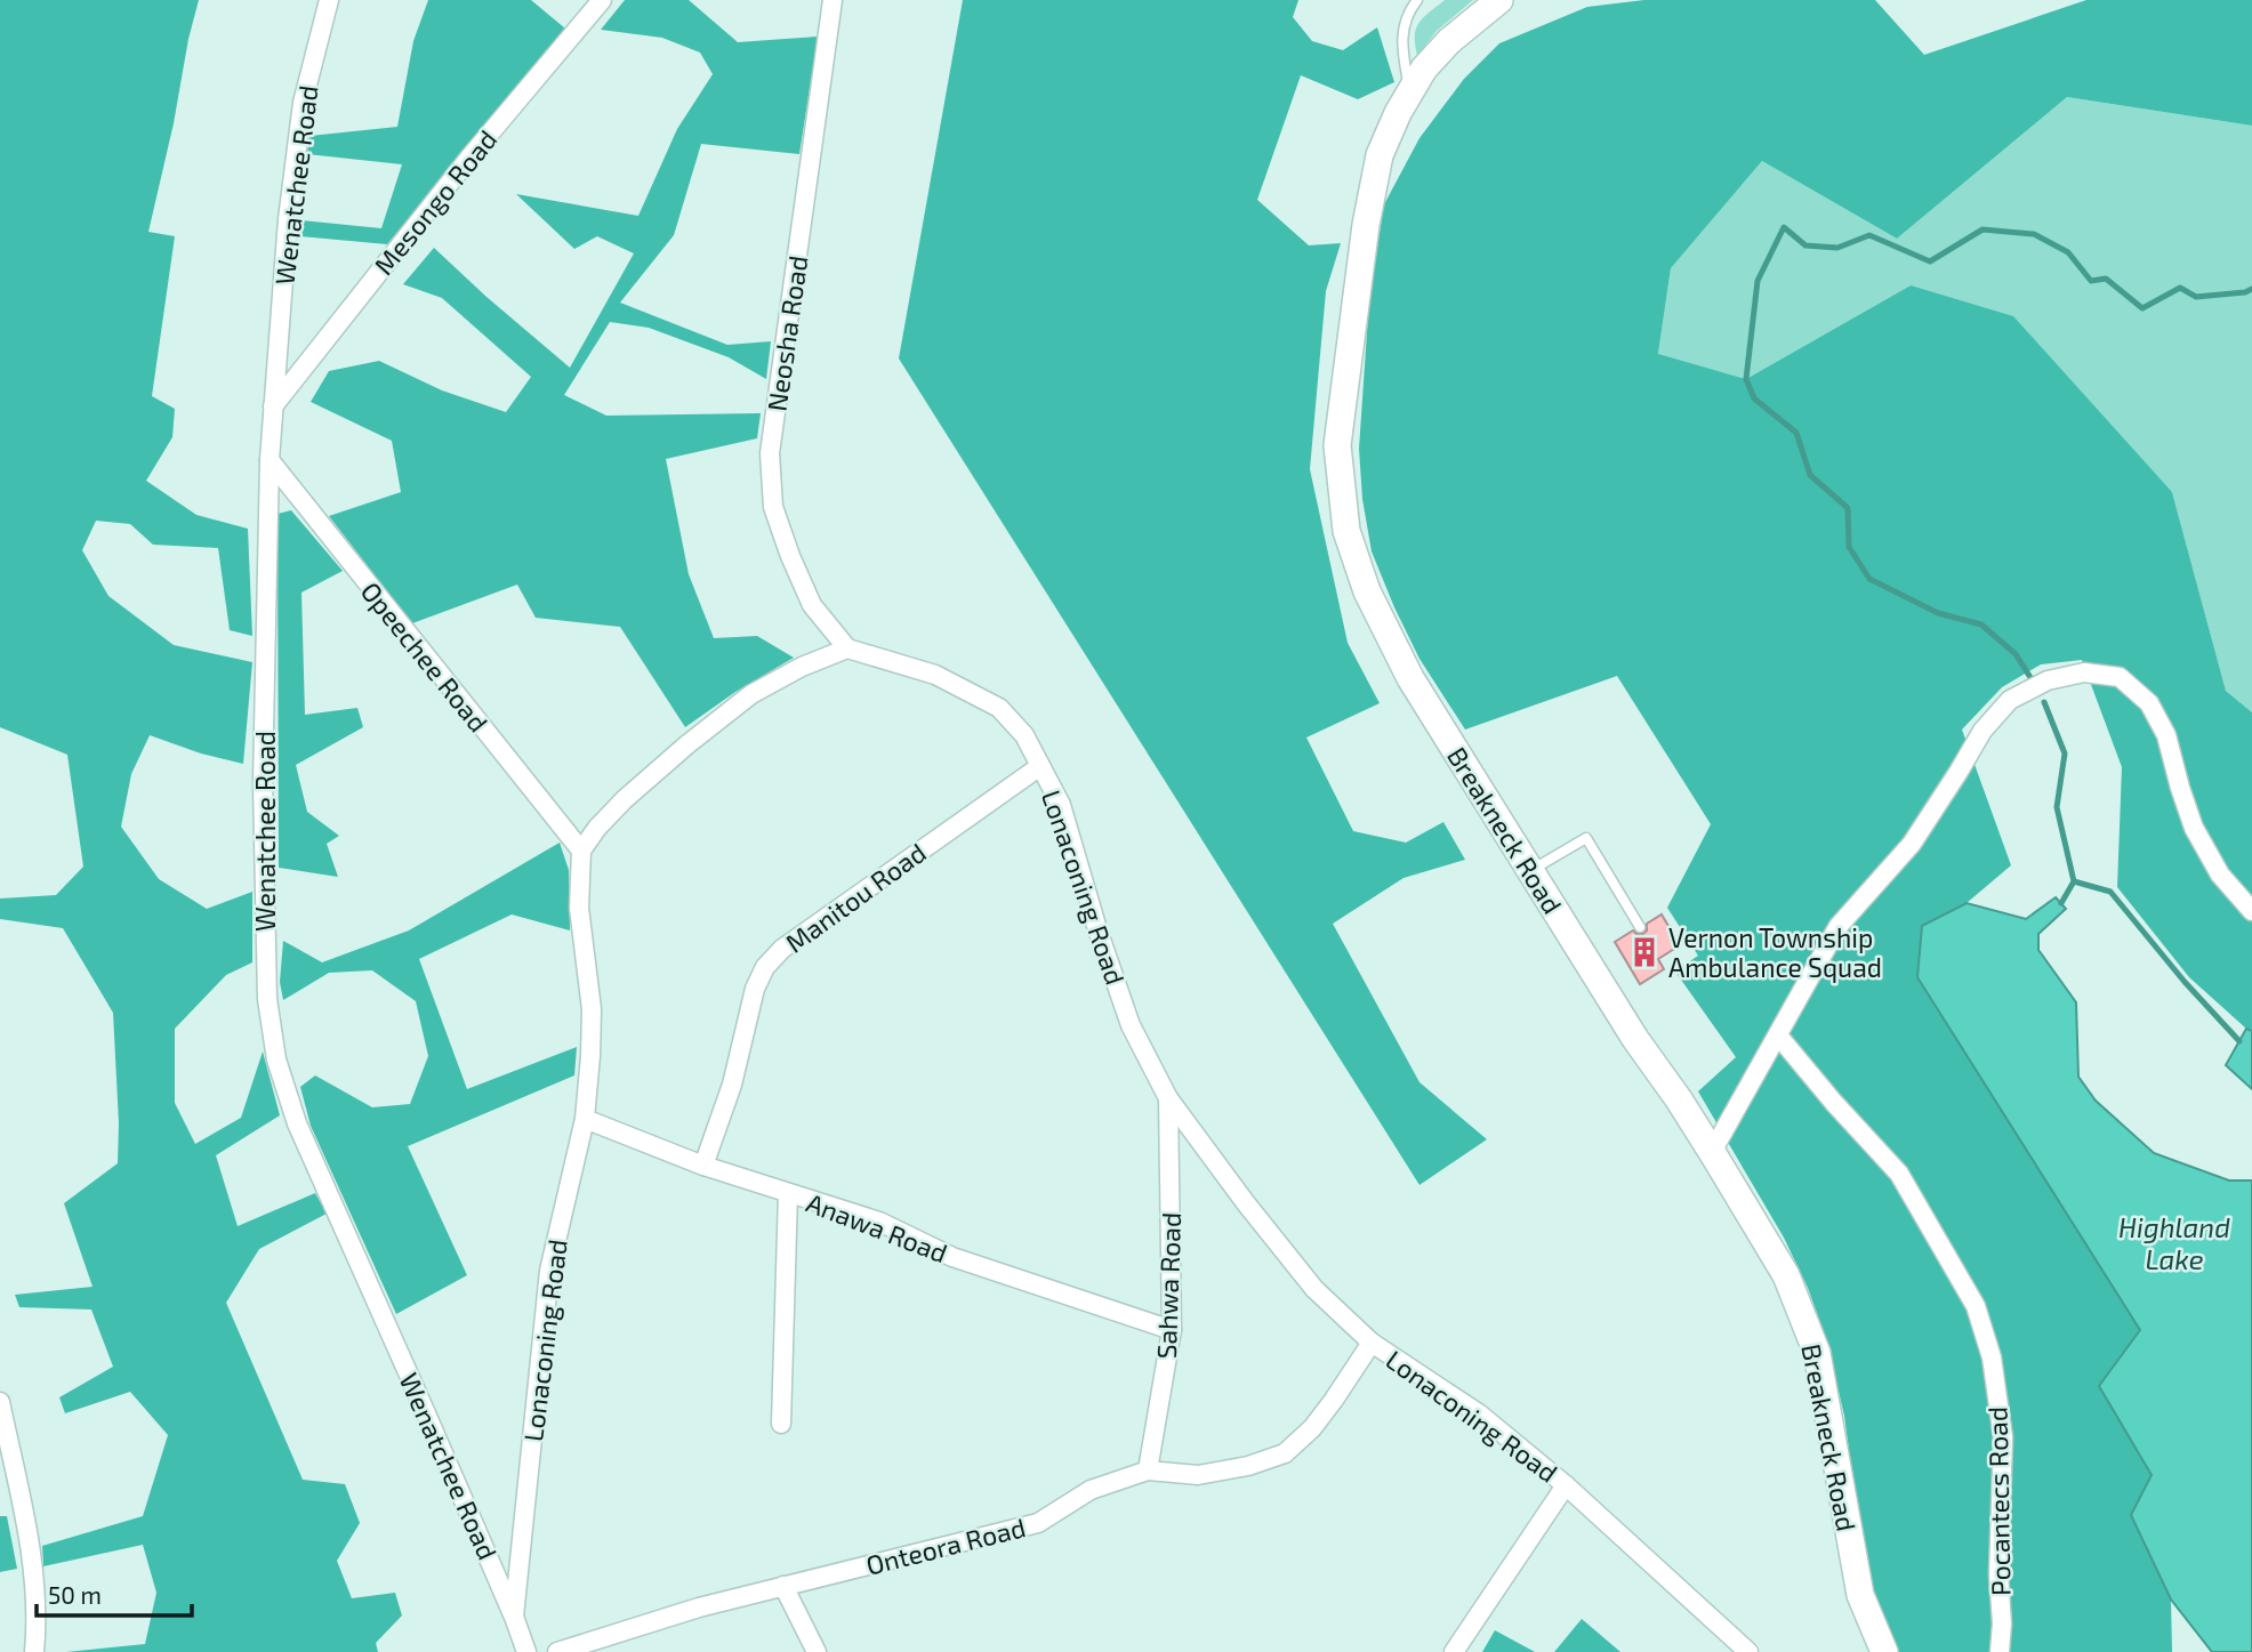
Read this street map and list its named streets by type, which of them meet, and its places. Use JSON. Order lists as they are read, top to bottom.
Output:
{
  "streets": {
    "street": [
      "Wenatchee Road",
      "Mesongo Road",
      "Neosha Road",
      "Opeechee Road",
      "Breakneck Road",
      "Lonaconing Road",
      "Manitou Road",
      "Anawa Road",
      "Sahwa Road",
      "Pocantecs Road",
      "Onteora Road"
    ]
  },
  "crossings": [
    ["Wenatchee Road", "Mesongo Road"],
    ["Wenatchee Road", "Opeechee Road"],
    ["Wenatchee Road", "Lonaconing Road"],
    ["Neosha Road", "Lonaconing Road"],
    ["Opeechee Road", "Lonaconing Road"],
    ["Lonaconing Road", "Manitou Road"],
    ["Lonaconing Road", "Anawa Road"],
    ["Lonaconing Road", "Sahwa Road"],
    ["Lonaconing Road", "Onteora Road"],
    ["Manitou Road", "Anawa Road"],
    ["Anawa Road", "Sahwa Road"],
    ["Sahwa Road", "Onteora Road"]
  ],
  "water": ["Highland Lake"],
  "places": {
    "building": ["Vernon Township Ambulance Squad"]
  },
  "scale_bar": "50 m"
}
